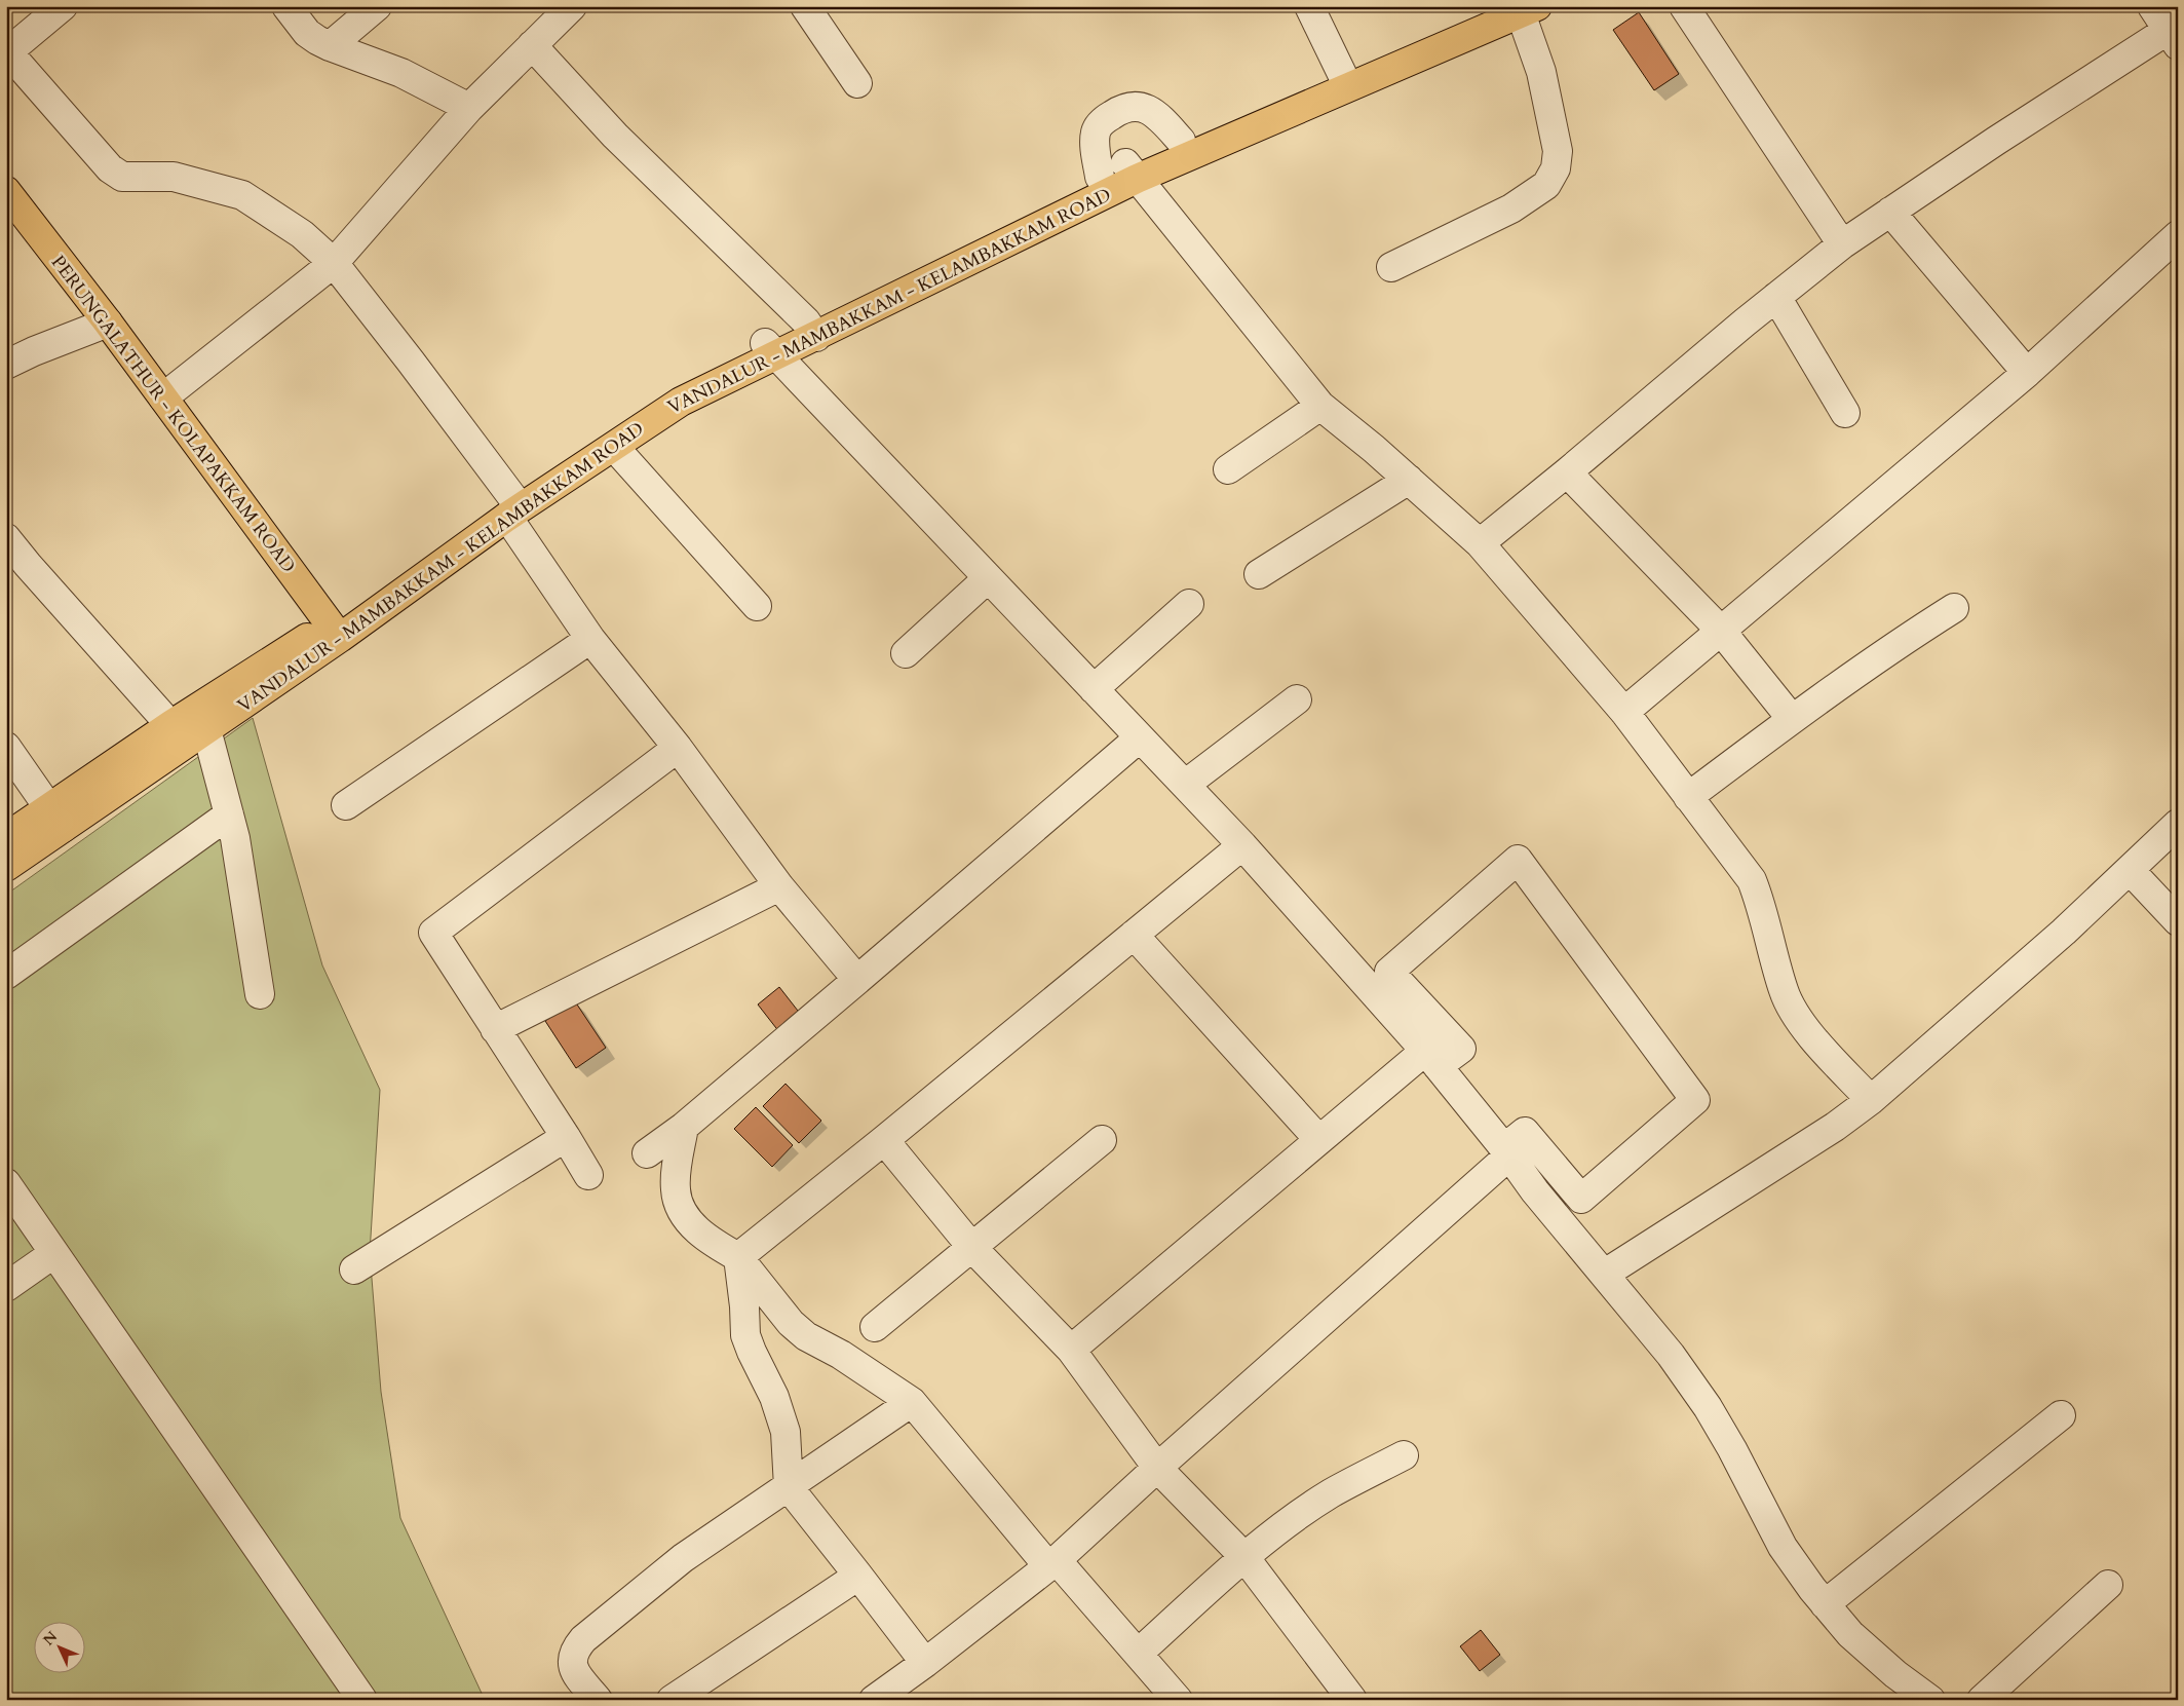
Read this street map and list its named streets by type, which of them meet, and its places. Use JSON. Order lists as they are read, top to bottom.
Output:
{
  "streets": {
    "main road": ["VANDALUR - MAMBAKKAM - KELAMBAKKAM ROAD", "PERUNGALATHUR - KOLAPAKKAM ROAD"]
  },
  "crossings": [
    ["VANDALUR - MAMBAKKAM - KELAMBAKKAM ROAD", "PERUNGALATHUR - KOLAPAKKAM ROAD"]
  ],
  "north": "top left"
}
